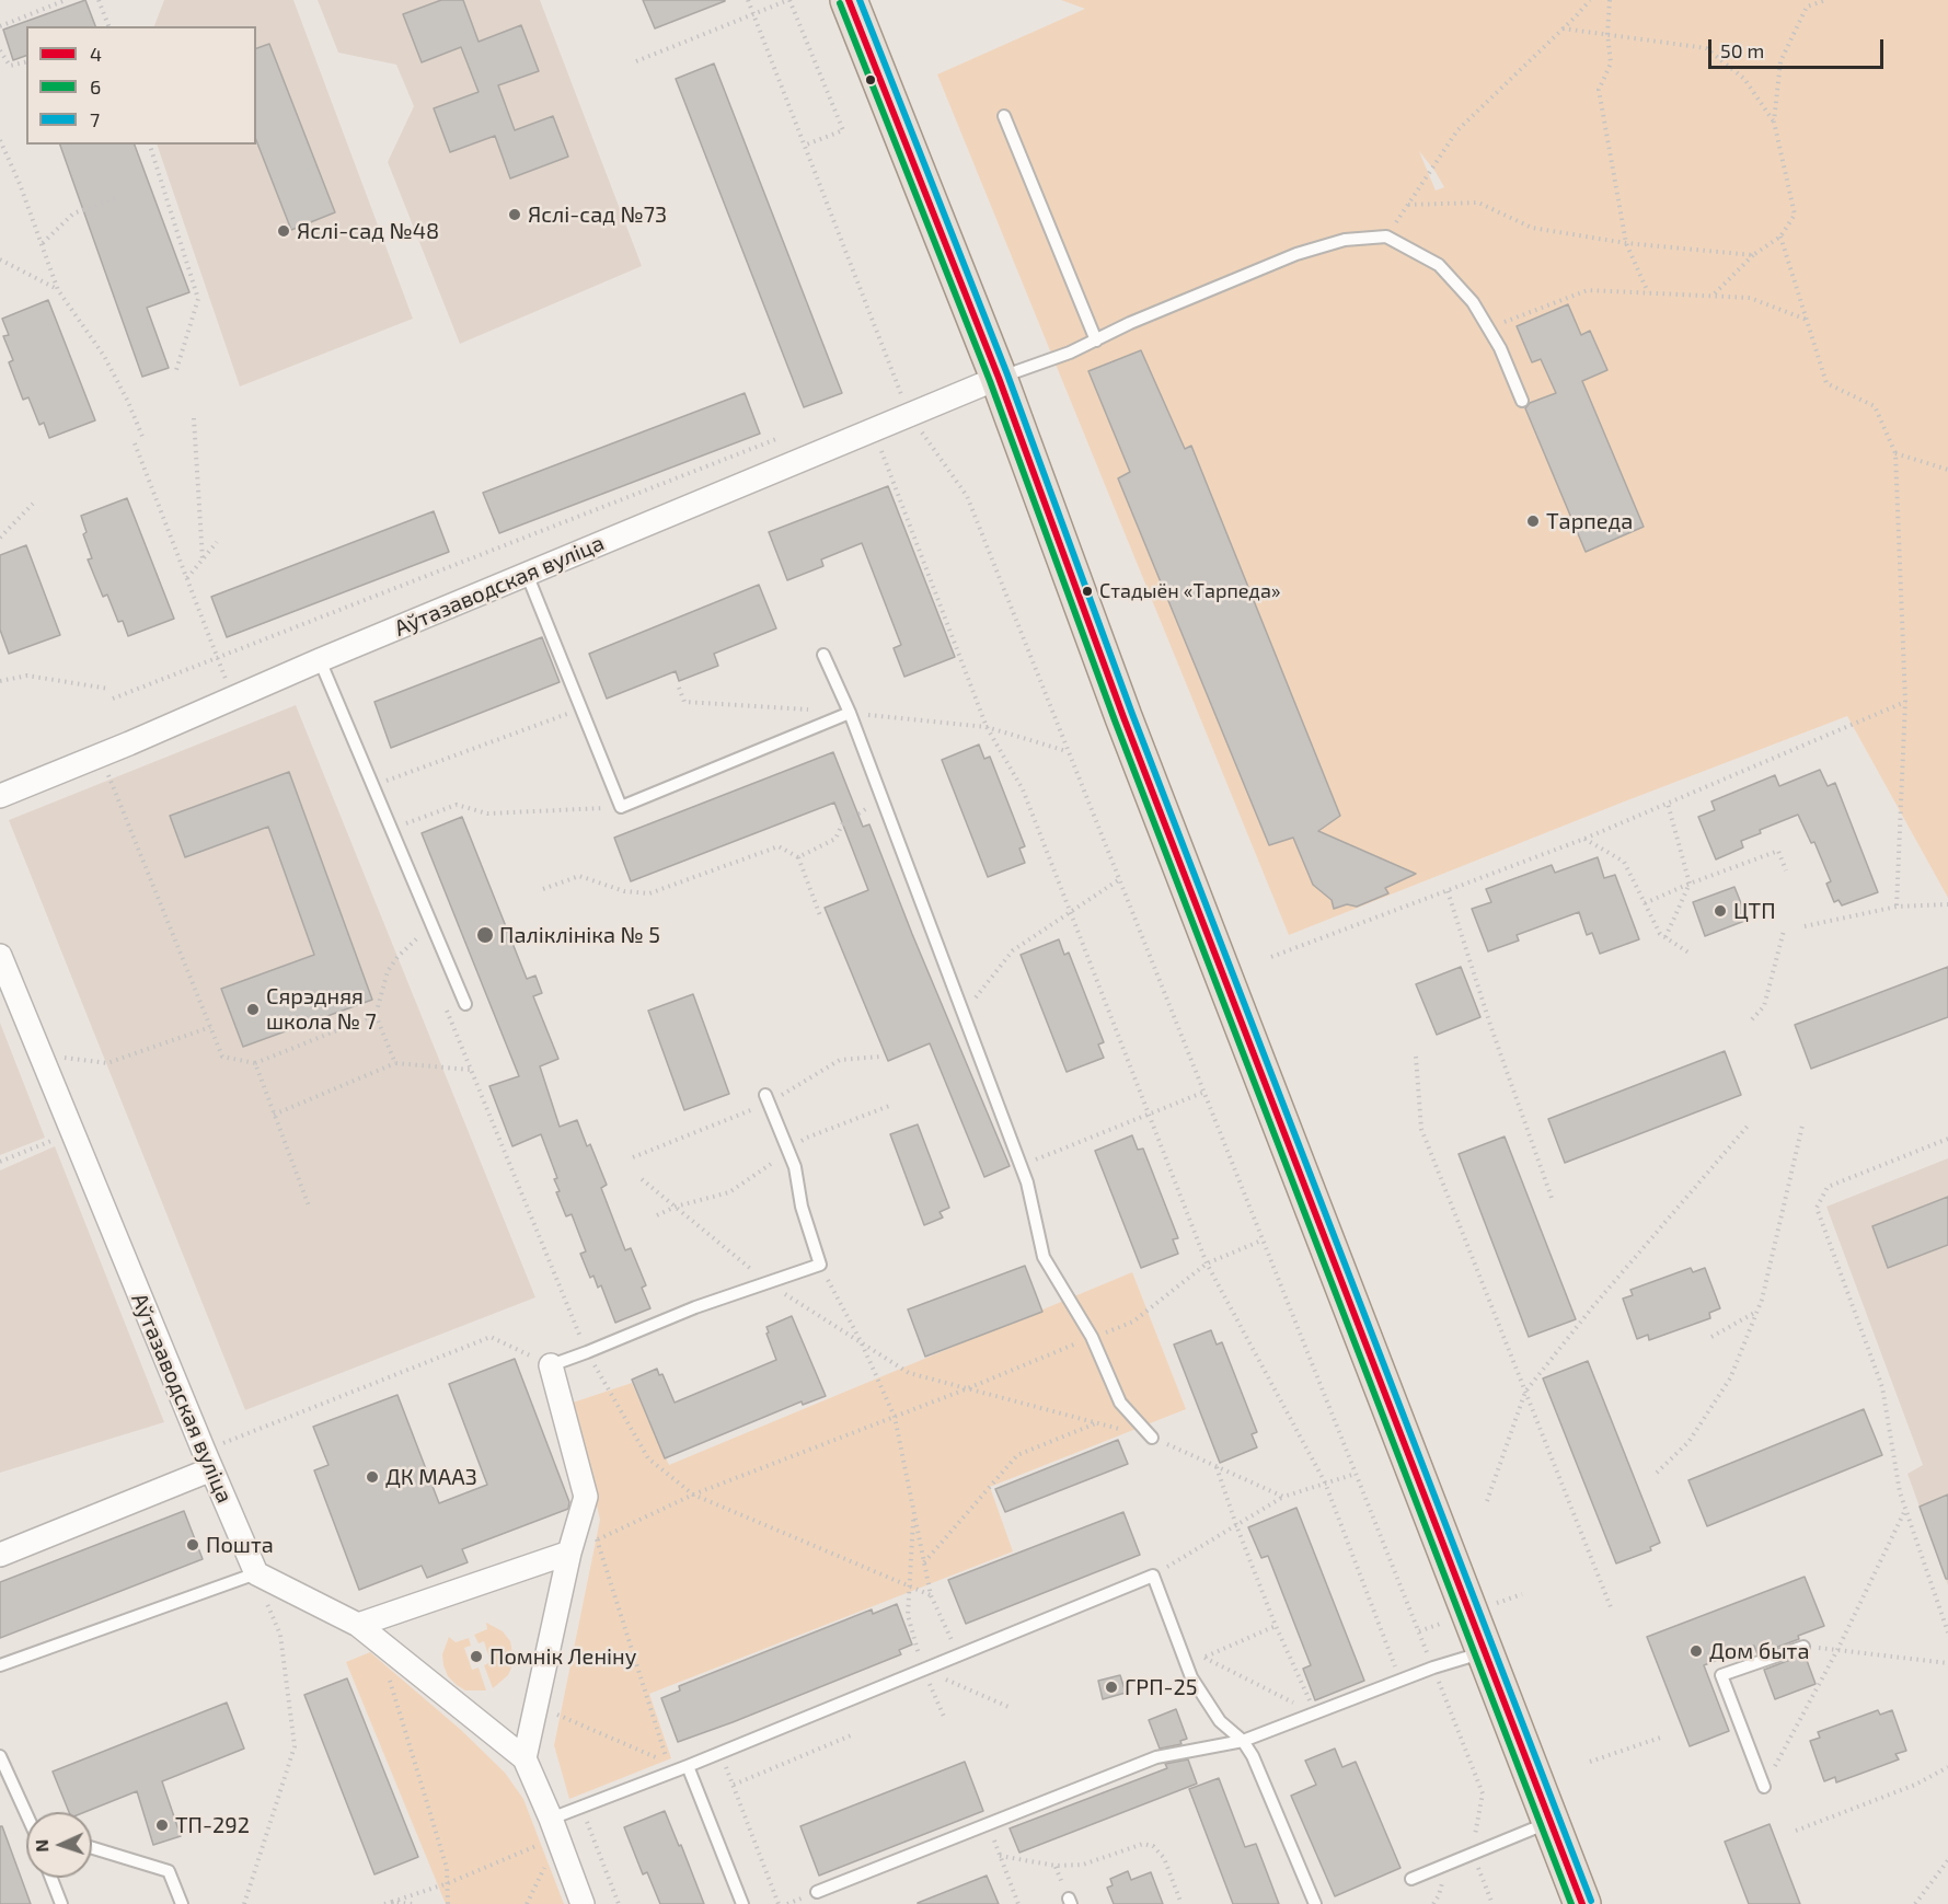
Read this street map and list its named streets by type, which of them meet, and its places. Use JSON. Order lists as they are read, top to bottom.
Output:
{
  "streets": {
    "street": ["Аўтазаводская вуліца"]
  },
  "places": [
    "Яслі-сад №73",
    "Яслі-сад №48",
    "Тарпеда",
    "Стадыён «Тарпеда»",
    "ЦТП",
    "Паліклініка № 5",
    "Сярэдняя школа № 7",
    "ДК МААЗ",
    "Пошта",
    "Дом быта",
    "Помнік Леніну",
    "ГРП-25",
    "ТП-292"
  ],
  "lines": ["transit line 4", "transit line 7", "transit line 6"],
  "legend": ["4", "6", "7"],
  "scale_bar": "50 m",
  "north": "left"
}
